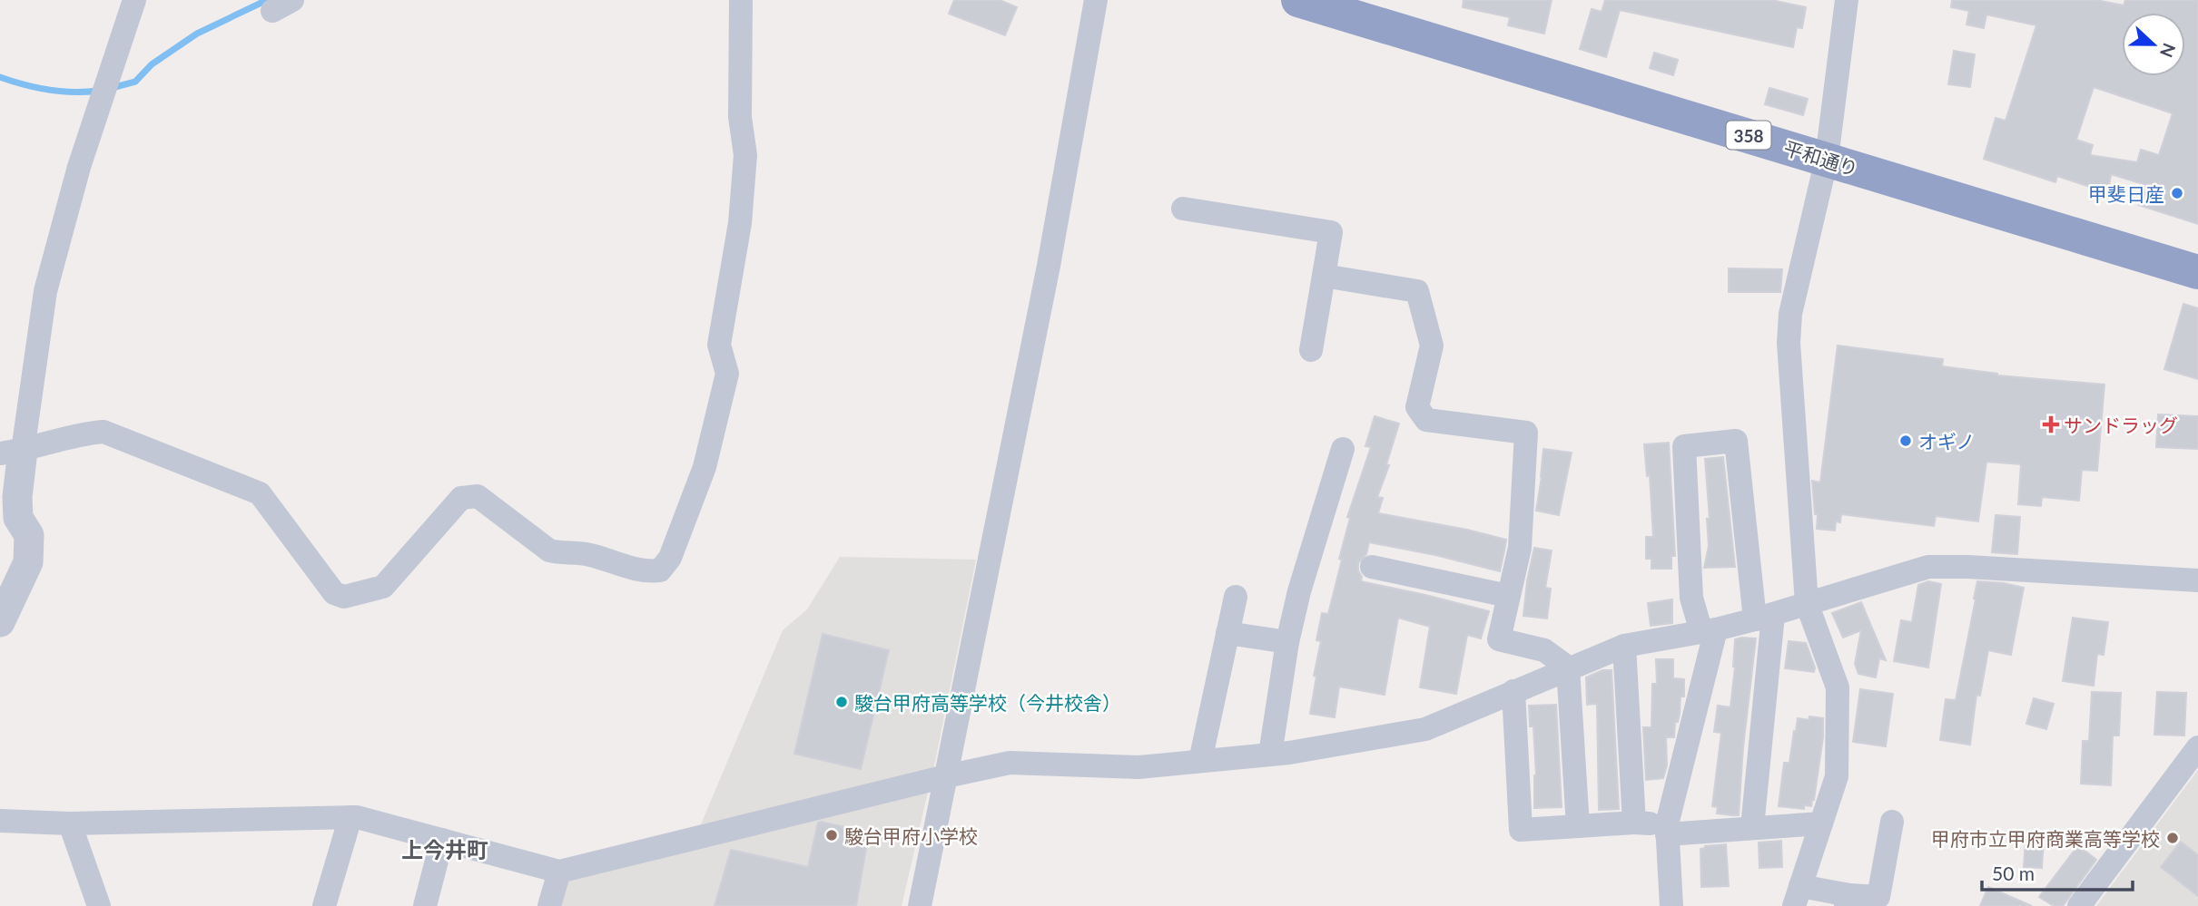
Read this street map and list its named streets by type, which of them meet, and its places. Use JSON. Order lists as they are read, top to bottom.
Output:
{
  "streets": {
    "highway": ["358", "平和通り"]
  },
  "districts": ["上今井町"],
  "places": {
    "other": [
      "甲斐日産",
      "オギノ",
      "駿台甲府高等学校（今井校舎）",
      "駿台甲府小学校",
      "甲府市立甲府商業高等学校"
    ],
    "health": ["サンドラッグ"]
  },
  "scale_bar": "50 m",
  "north": "right"
}
